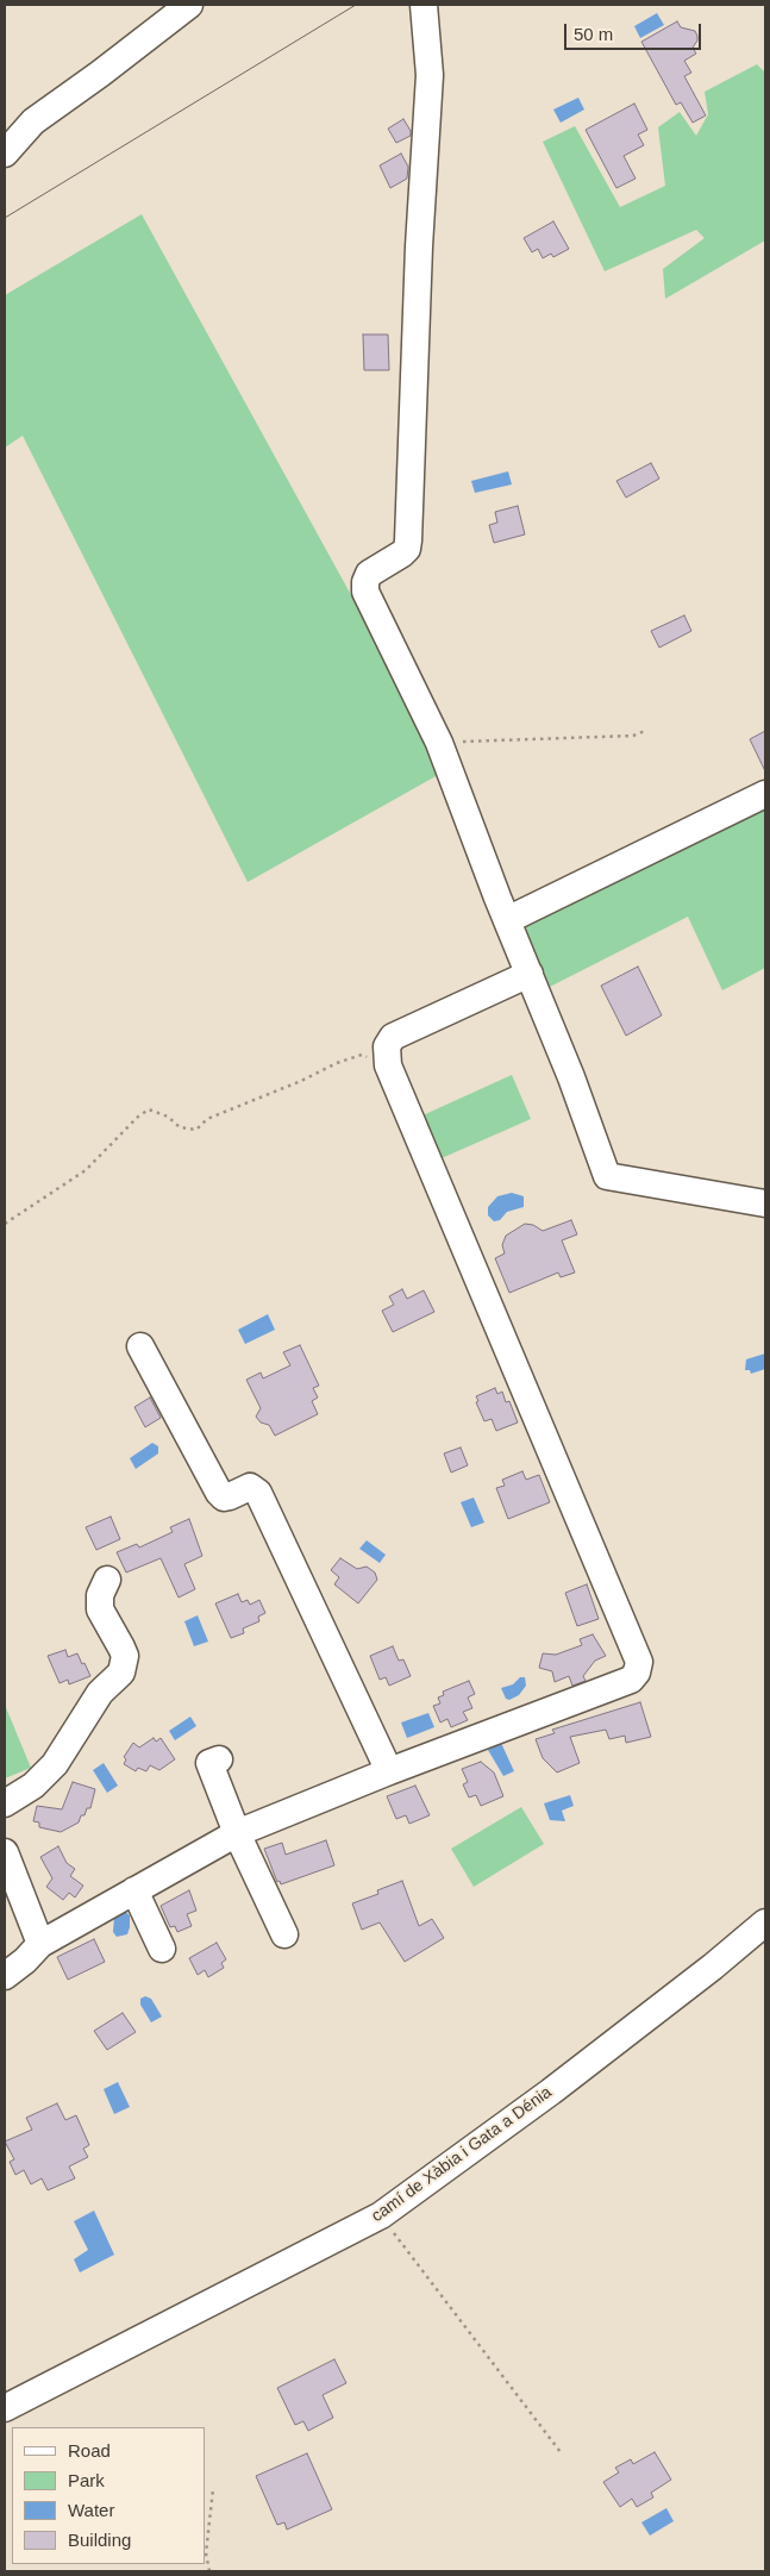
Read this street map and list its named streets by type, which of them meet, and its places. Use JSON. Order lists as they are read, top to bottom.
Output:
{
  "streets": {
    "street": ["camí de Xàbia i Gata a Dénia"]
  },
  "legend": [
    "Road",
    "Park",
    "Water",
    "Building"
  ],
  "scale_bar": "50 m"
}
